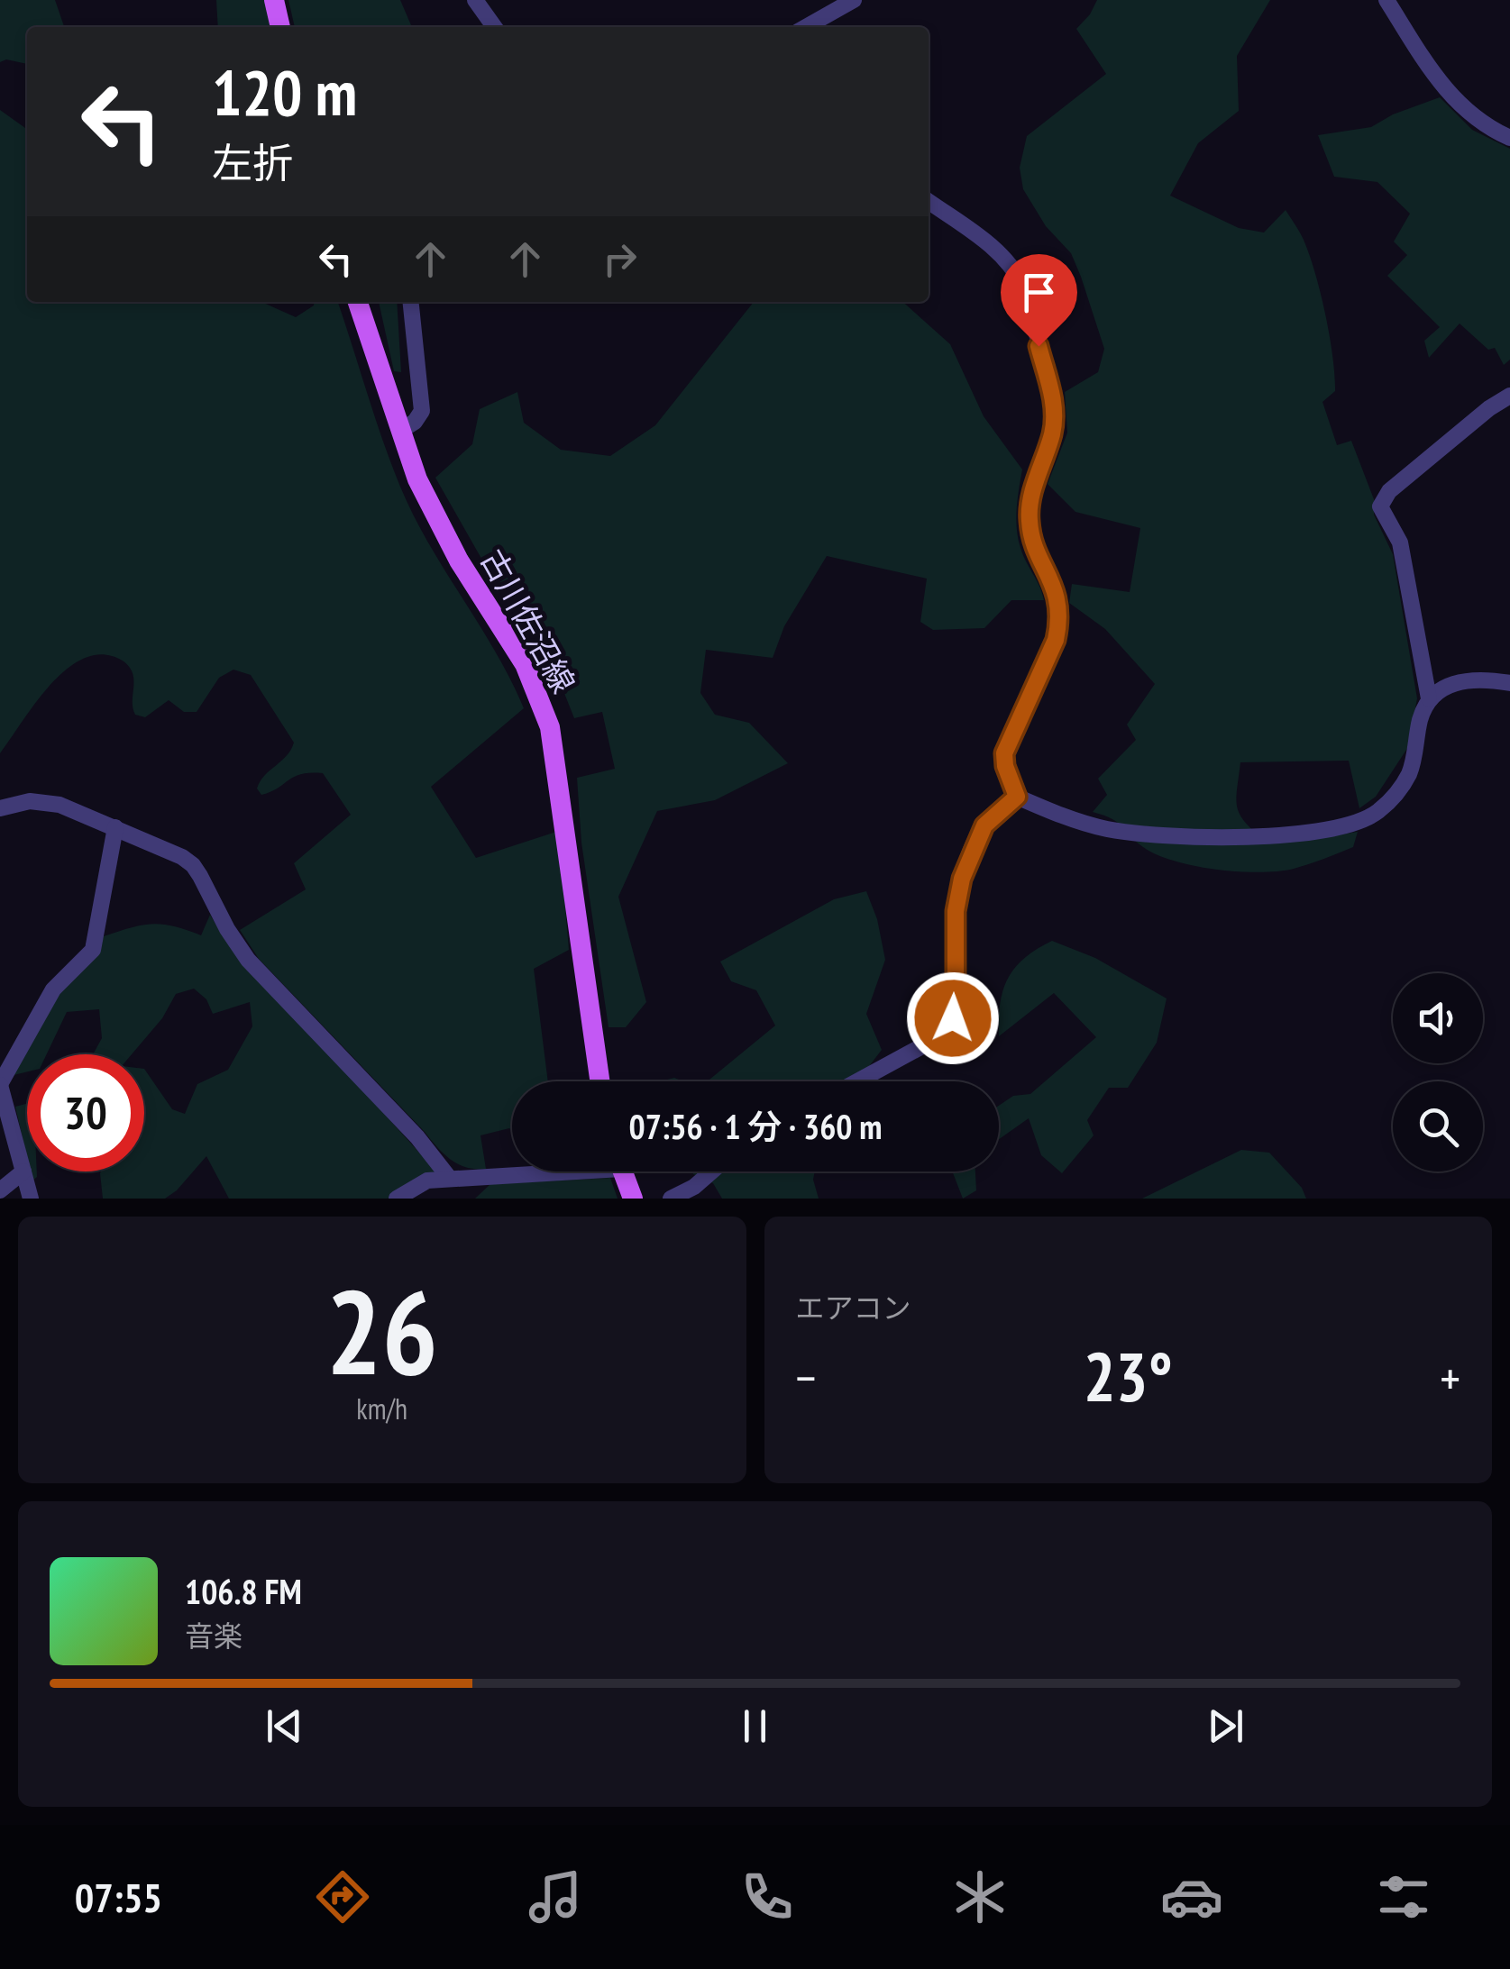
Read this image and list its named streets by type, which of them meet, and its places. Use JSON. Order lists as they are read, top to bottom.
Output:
{
  "streets": {
    "main road": ["古川佐沼線"]
  },
  "page": {
    "turn": ["120 m", "左折"],
    "limit": "30",
    "trip": "07:56 · 1 分 · 360 m",
    "tile": [
      ["26", "km/h"],
      "エアコン"
    ],
    "heat": ["−", "23°", "+"],
    "song": ["106.8 FM", "音楽"],
    "tabs": "07:55"
  }
}
